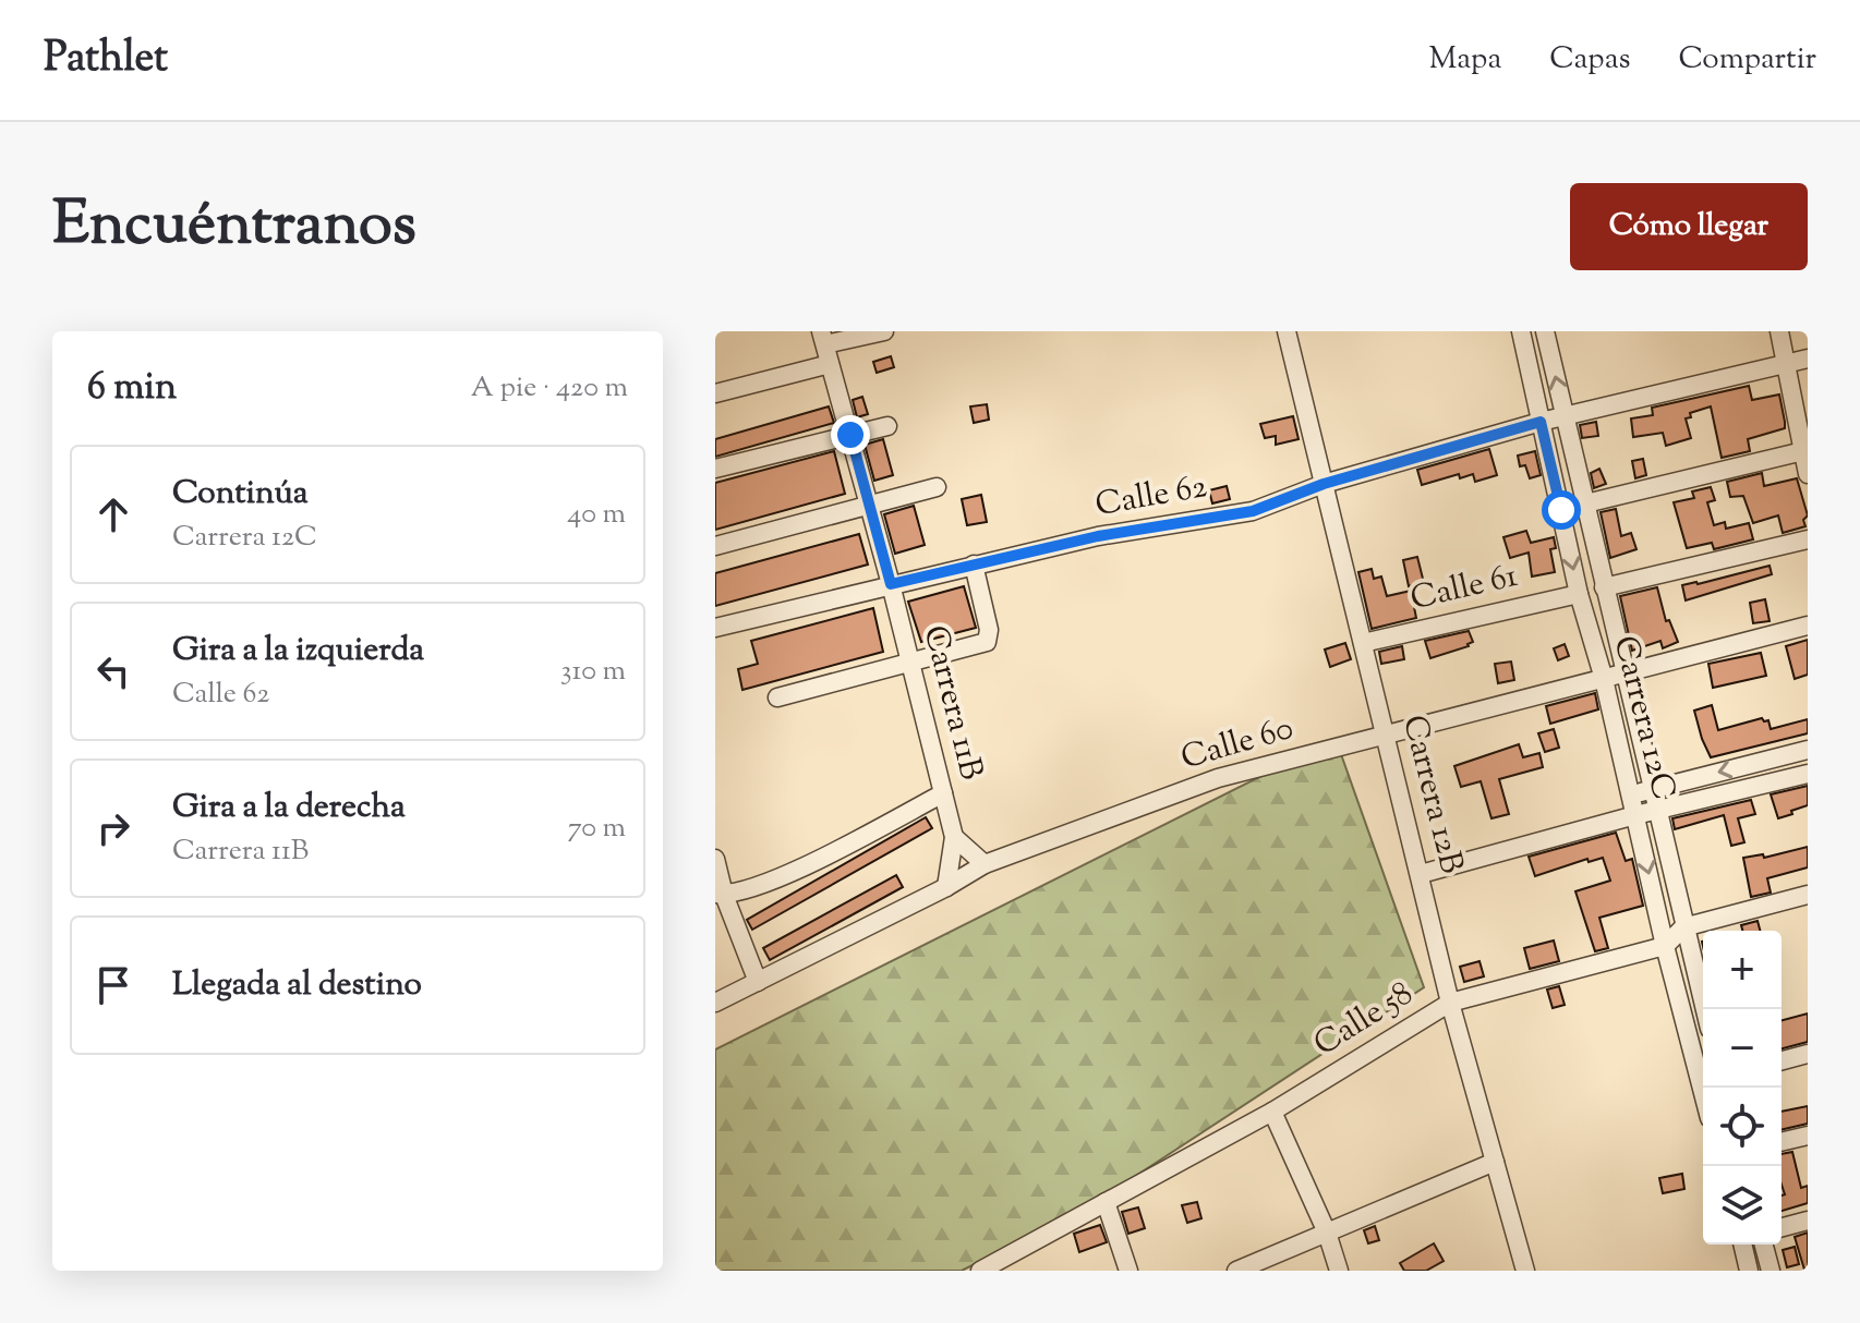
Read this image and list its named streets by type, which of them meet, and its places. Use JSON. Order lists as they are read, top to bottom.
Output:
{
  "streets": {
    "street": [
      "Calle 62",
      "Calle 61",
      "Carrera 11B",
      "Carrera 12C",
      "Calle 60",
      "Carrera 12B",
      "Calle 58"
    ]
  },
  "crossings": [
    ["Calle 62", "Carrera 11B"],
    ["Calle 62", "Carrera 12C"],
    ["Calle 62", "Carrera 12B"],
    ["Calle 61", "Carrera 12C"],
    ["Calle 61", "Carrera 12B"],
    ["Carrera 11B", "Calle 60"],
    ["Carrera 12C", "Calle 60"],
    ["Carrera 12C", "Calle 58"],
    ["Calle 60", "Carrera 12B"],
    ["Carrera 12B", "Calle 58"]
  ],
  "page": {
    "header": "Pathlet",
    "nav": ["Mapa", "Capas", "Compartir"],
    "title": "Encuéntranos",
    "buttons": "Cómo llegar",
    "heading": ["6 min", "A pie · 420 m"],
    "list": [
      ["Continúa", "Carrera 12C", "40 m"],
      ["Gira a la izquierda", "Calle 62", "310 m"],
      ["Gira a la derecha", "Carrera 11B", "70 m"],
      "Llegada al destino"
    ],
    "map_buttons": ["+", "−"]
  }
}
